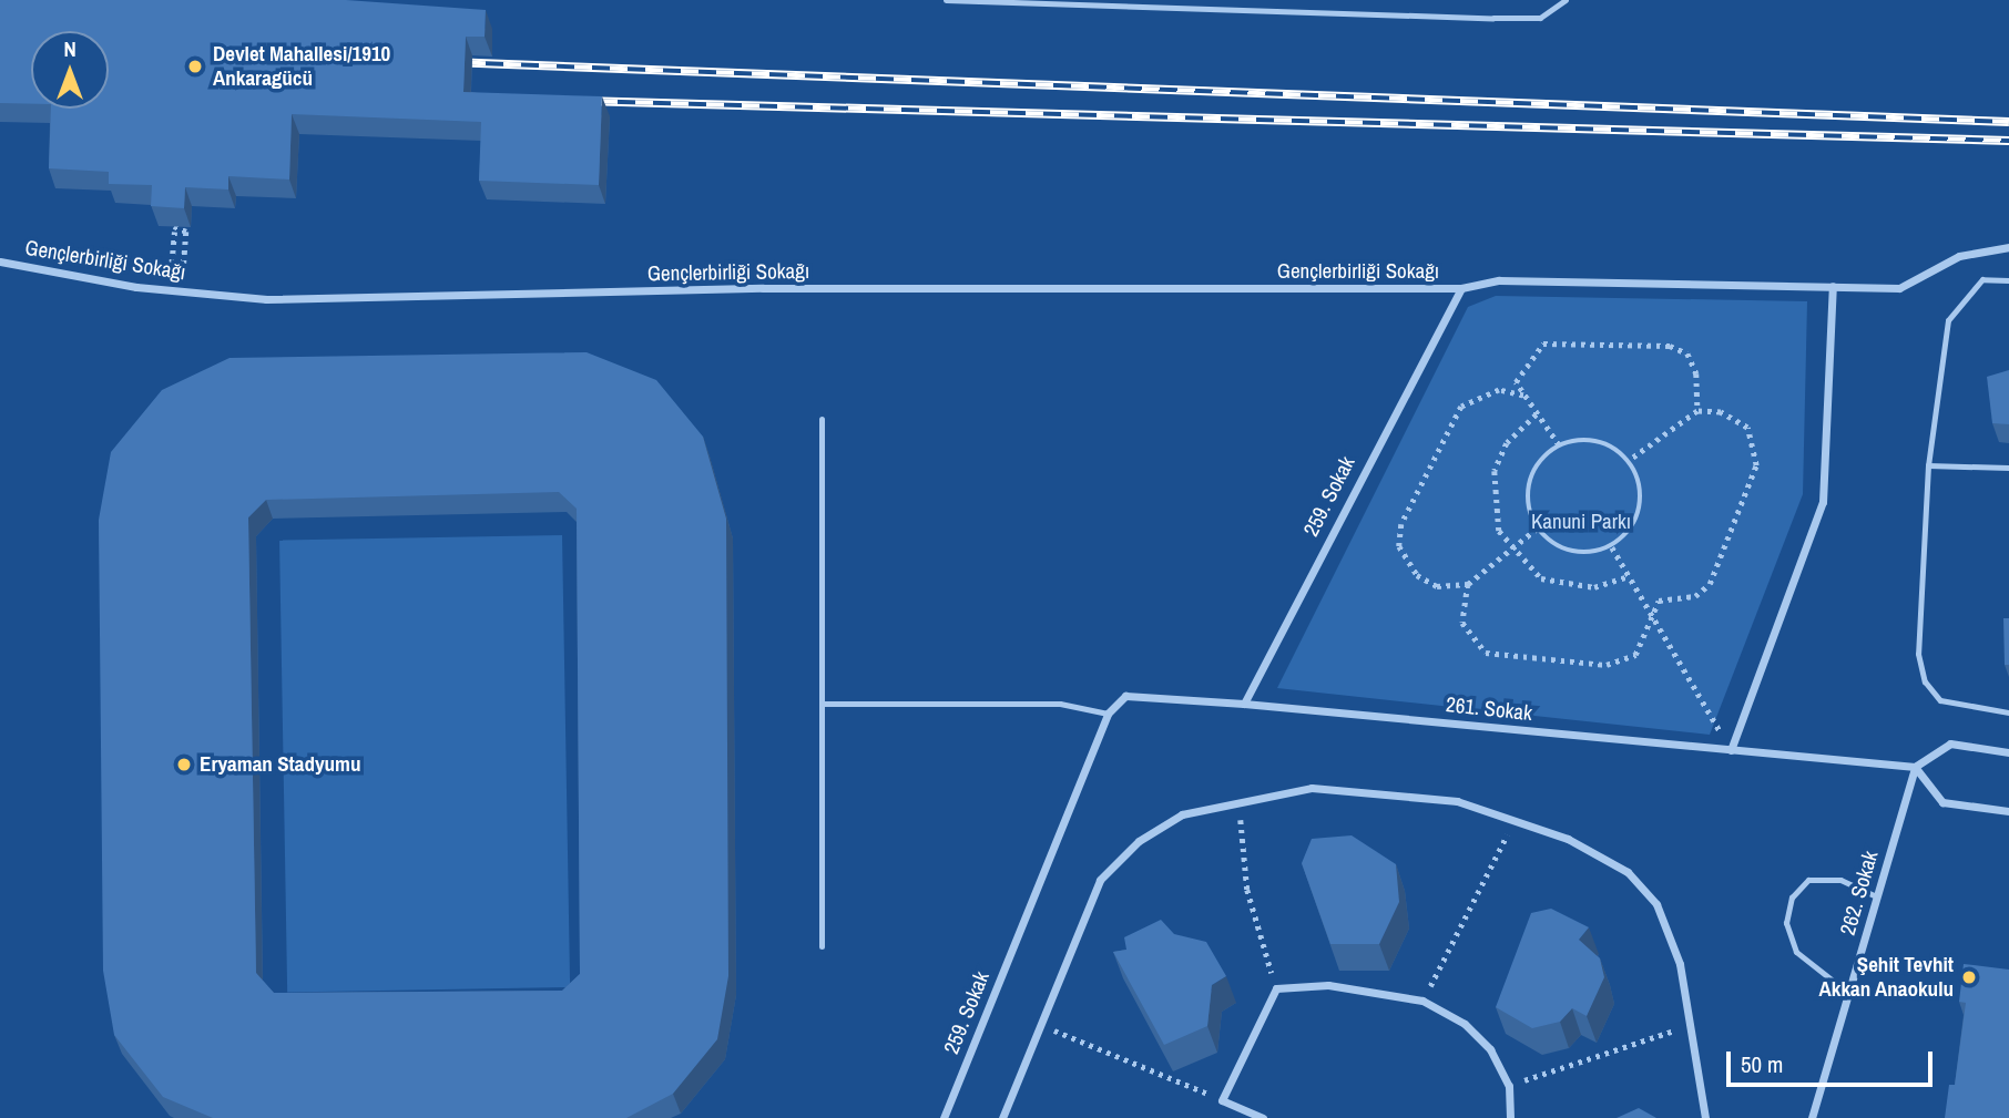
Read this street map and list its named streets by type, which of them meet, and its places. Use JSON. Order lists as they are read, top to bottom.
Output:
{
  "streets": {
    "street": [
      "Gençlerbirliği Sokağı",
      "259. Sokak",
      "261. Sokak",
      "262. Sokak"
    ]
  },
  "crossings": [
    ["Gençlerbirliği Sokağı", "259. Sokak"],
    ["259. Sokak", "261. Sokak"],
    ["261. Sokak", "262. Sokak"]
  ],
  "parks": ["Kanuni Parkı"],
  "places": ["Devlet Mahallesi/1910 Ankaragücü", "Eryaman Stadyumu", "Şehit Tevhit Akkan Anaokulu"],
  "scale_bar": "50 m",
  "north": "top"
}
